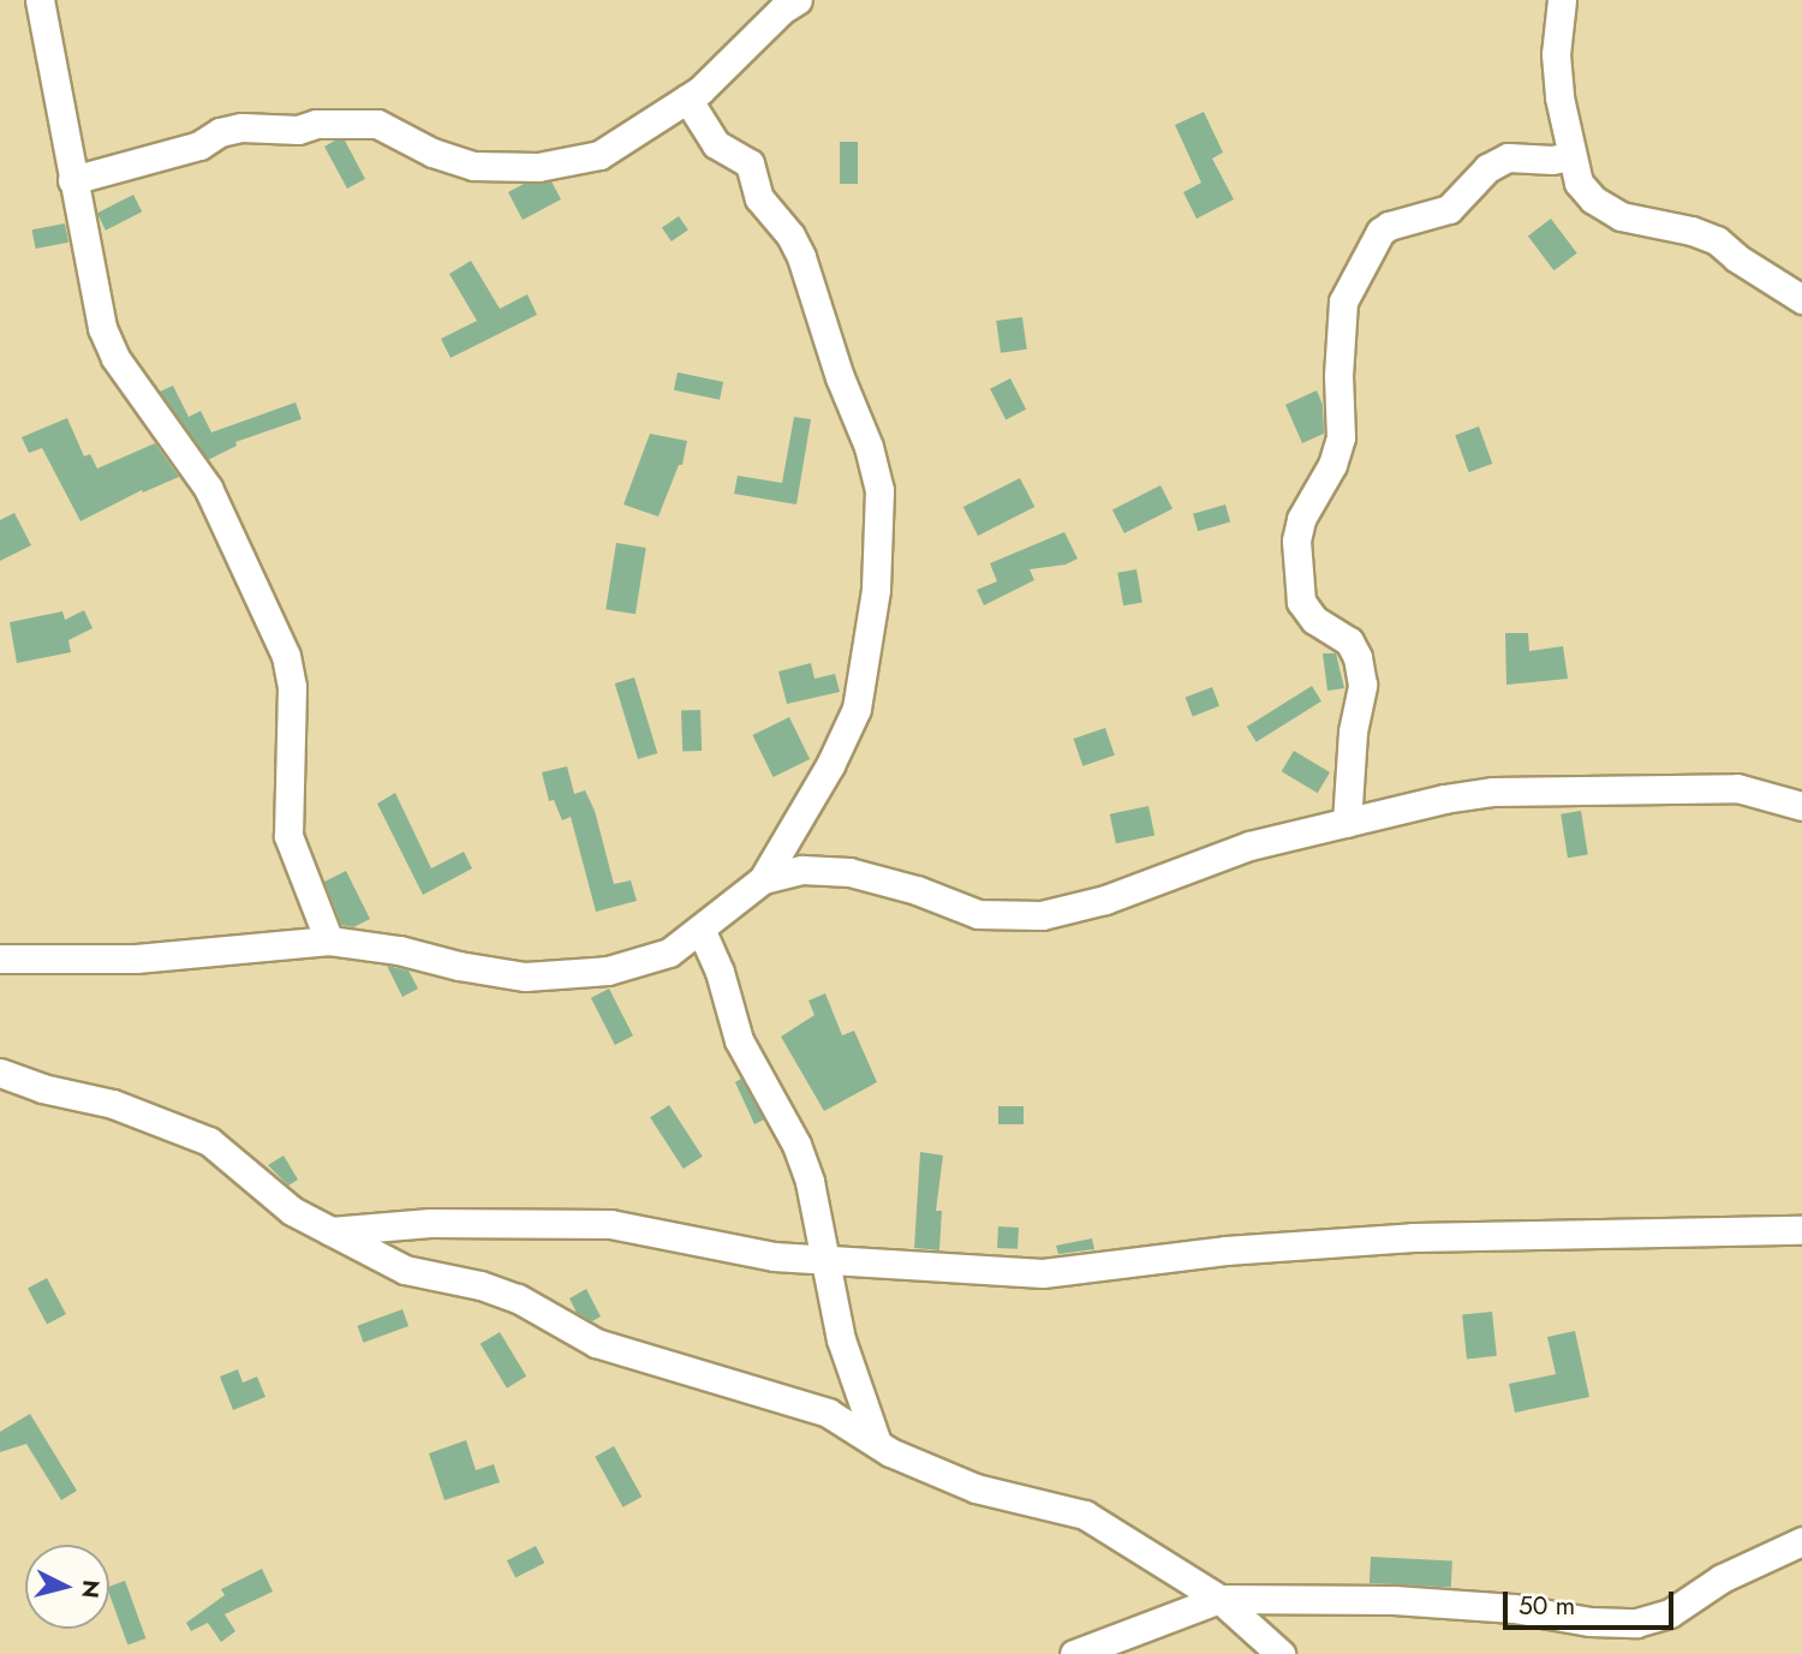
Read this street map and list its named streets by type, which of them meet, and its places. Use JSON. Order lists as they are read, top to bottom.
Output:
{
  "scale_bar": "50 m",
  "north": "right"
}
